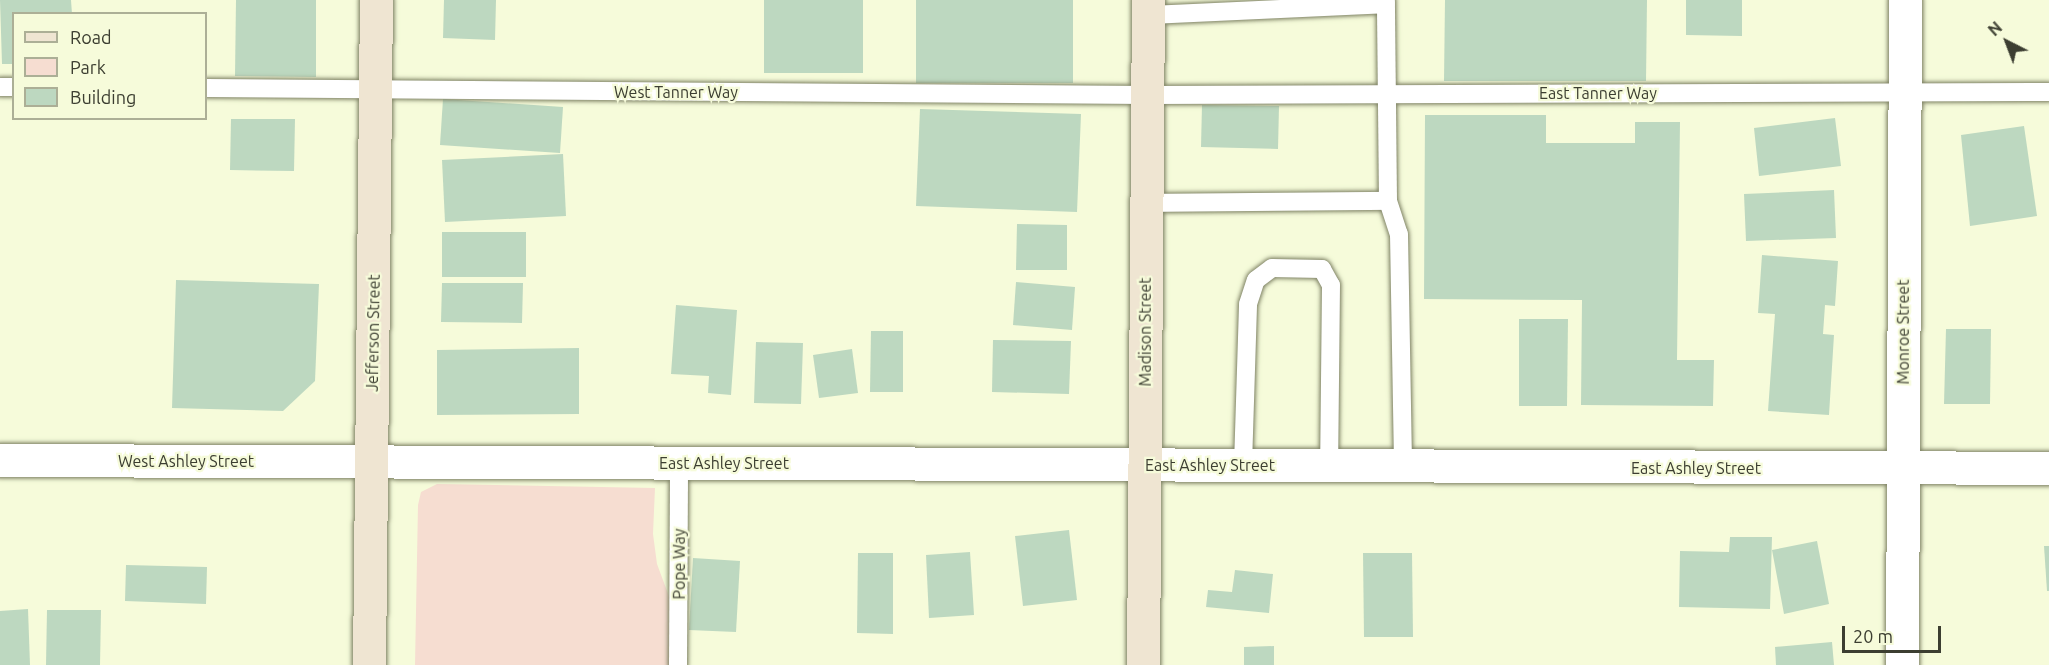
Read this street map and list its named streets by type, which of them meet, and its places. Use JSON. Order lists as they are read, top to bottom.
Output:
{
  "streets": {
    "street": [
      "Madison Street",
      "Monroe Street",
      "Jefferson Street",
      "West Ashley Street",
      "East Ashley Street"
    ],
    "lane": ["West Tanner Way", "East Tanner Way", "Pope Way"]
  },
  "crossings": [
    ["West Tanner Way", "East Tanner Way"],
    ["West Tanner Way", "Madison Street"],
    ["West Tanner Way", "Jefferson Street"],
    ["East Tanner Way", "Madison Street"],
    ["East Tanner Way", "Monroe Street"],
    ["Madison Street", "East Ashley Street"],
    ["Monroe Street", "East Ashley Street"],
    ["Jefferson Street", "West Ashley Street"],
    ["Jefferson Street", "East Ashley Street"],
    ["West Ashley Street", "East Ashley Street"],
    ["East Ashley Street", "Pope Way"]
  ],
  "legend": ["Road", "Park", "Building"],
  "scale_bar": "20 m",
  "north": "top left"
}
